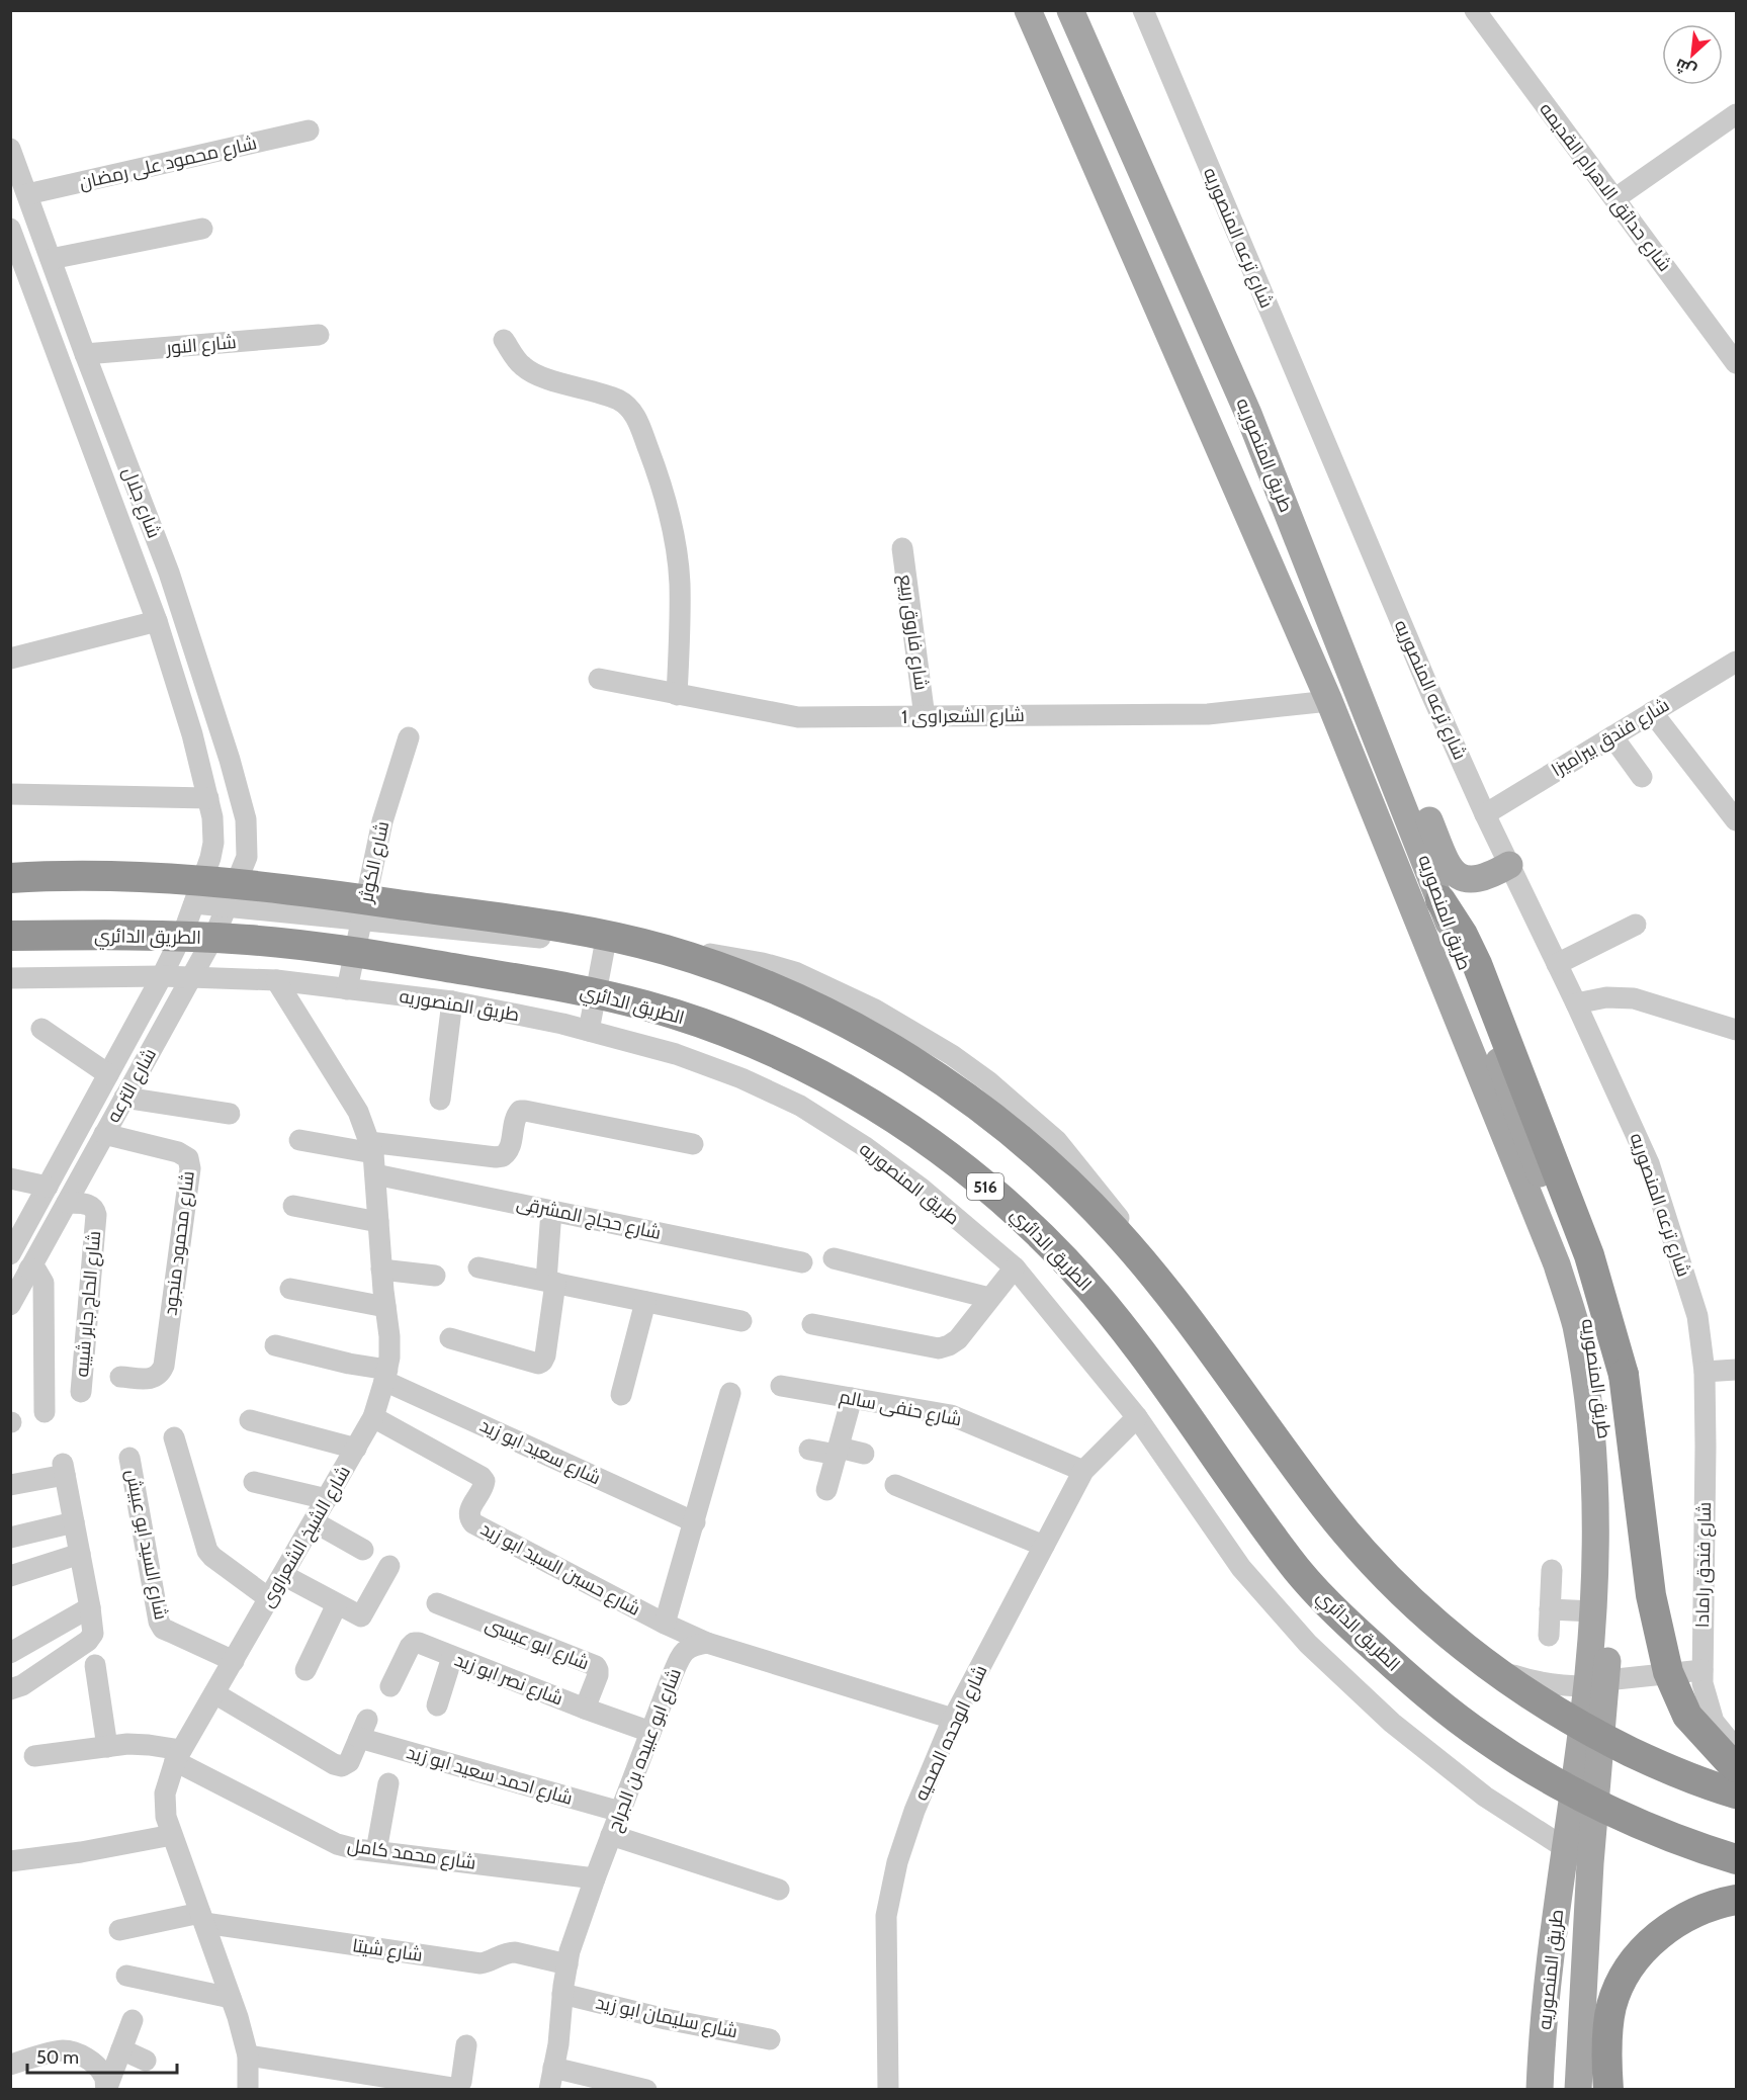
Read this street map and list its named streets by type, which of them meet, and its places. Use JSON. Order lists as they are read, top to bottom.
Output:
{
  "streets": {
    "highway": ["الطريق الدائري", "516"],
    "main road": ["طريق المنصوريه"],
    "street": [
      "شارع محمود على رمضان",
      "شارع حدائق الاهرام القديمه",
      "شارع ترعه المنصوريه",
      "شارع النور",
      "شارع جلال",
      "شارع فاروق ربيع",
      "شارع الشعراوى 1",
      "شارع فندق بيراميزا",
      "شارع الكوثر",
      "شارع الترعه",
      "شارع حجاج المشرقى",
      "شارع محمود منجود",
      "شارع الحاج جابر شيبه",
      "شارع حنفى سالم",
      "شارع سعيد ابو زيد",
      "شارع الشيخ الشعراوى",
      "شارع السيد ابو عبيش",
      "شارع فندق رامادا",
      "شارع حسين السيد ابو زيد",
      "شارع ابو عيسى",
      "شارع نصر ابو زيد",
      "شارع الوحده الصحيه",
      "شارع ابو عبيده بن الجراح",
      "شارع احمد سعيد ابو زيد",
      "شارع محمد كامل",
      "شارع شيتا",
      "شارع سليمان ابو زيد"
    ]
  },
  "crossings": [
    ["شارع محمود على رمضان", "شارع جلال"],
    ["شارع ترعه المنصوريه", "شارع فندق بيراميزا"],
    ["شارع ترعه المنصوريه", "شارع فندق رامادا"],
    ["شارع النور", "شارع جلال"],
    ["طريق المنصوريه", "شارع الشعراوى 1"],
    ["طريق المنصوريه", "شارع الكوثر"],
    ["طريق المنصوريه", "شارع الترعه"],
    ["طريق المنصوريه", "شارع الشيخ الشعراوى"],
    ["طريق المنصوريه", "شارع الوحده الصحيه"],
    ["شارع جلال", "شارع الترعه"],
    ["شارع فاروق ربيع", "شارع الشعراوى 1"],
    ["شارع الترعه", "شارع محمود منجود"],
    ["شارع الترعه", "شارع الحاج جابر شيبه"],
    ["شارع حجاج المشرقى", "شارع الشيخ الشعراوى"],
    ["شارع حنفى سالم", "شارع الوحده الصحيه"],
    ["شارع سعيد ابو زيد", "شارع الشيخ الشعراوى"],
    ["شارع الشيخ الشعراوى", "شارع السيد ابو عبيش"],
    ["شارع الشيخ الشعراوى", "شارع حسين السيد ابو زيد"],
    ["شارع الشيخ الشعراوى", "شارع احمد سعيد ابو زيد"],
    ["شارع الشيخ الشعراوى", "شارع محمد كامل"],
    ["شارع الشيخ الشعراوى", "شارع شيتا"],
    ["شارع حسين السيد ابو زيد", "شارع ابو عبيده بن الجراح"],
    ["شارع ابو عيسى", "شارع نصر ابو زيد"],
    ["شارع نصر ابو زيد", "شارع ابو عبيده بن الجراح"],
    ["شارع ابو عبيده بن الجراح", "شارع احمد سعيد ابو زيد"],
    ["شارع ابو عبيده بن الجراح", "شارع محمد كامل"],
    ["شارع ابو عبيده بن الجراح", "شارع شيتا"],
    ["شارع ابو عبيده بن الجراح", "شارع سليمان ابو زيد"]
  ],
  "scale_bar": "50 m",
  "north": "bottom left"
}
